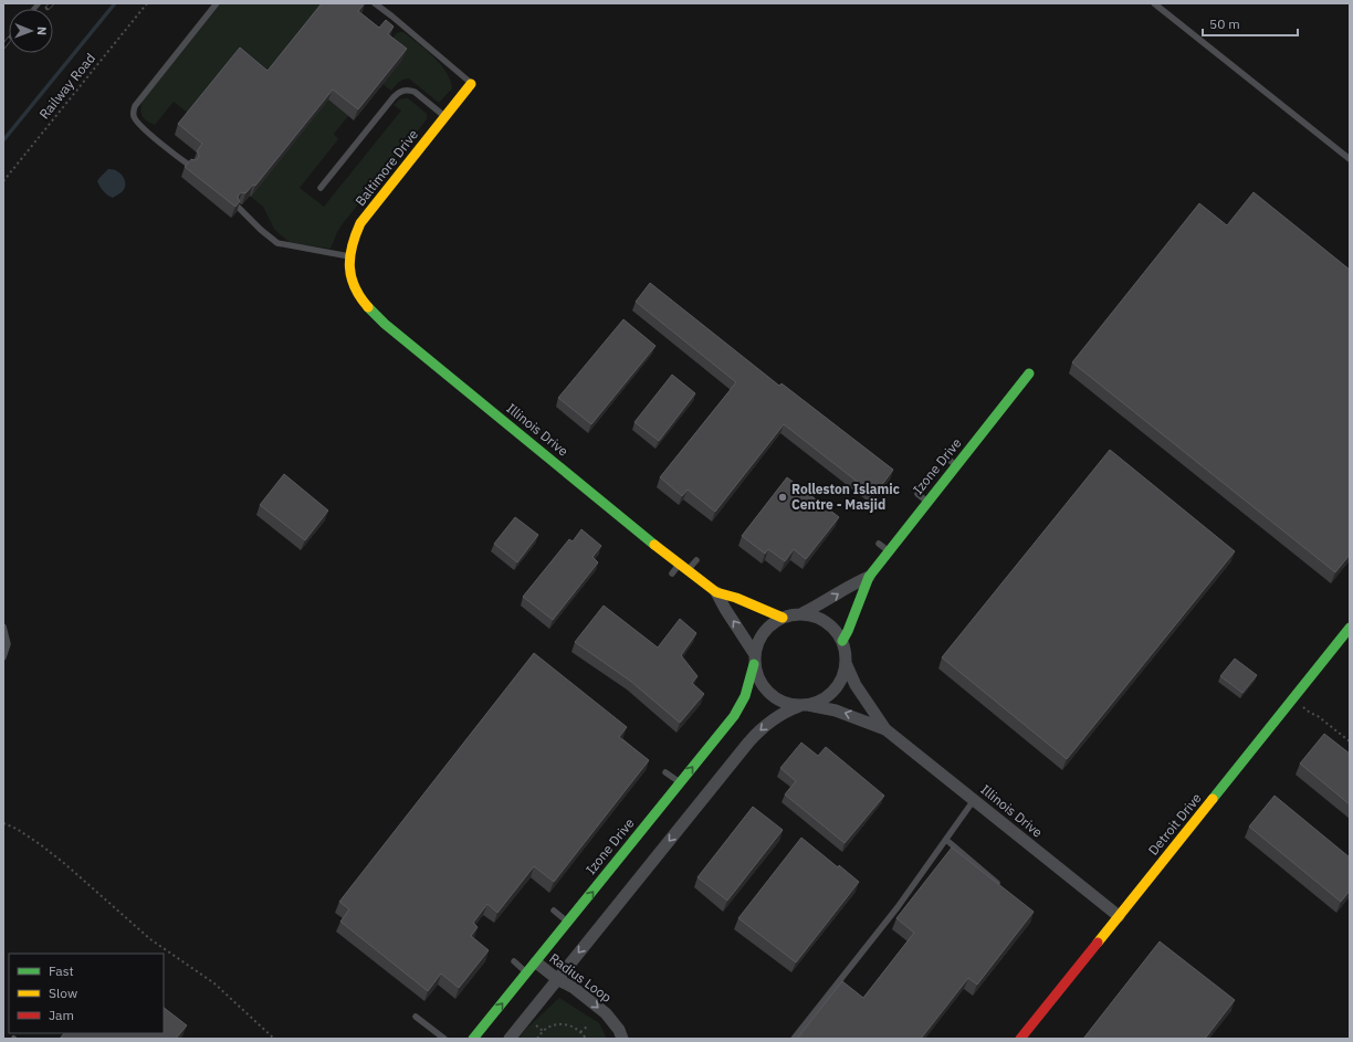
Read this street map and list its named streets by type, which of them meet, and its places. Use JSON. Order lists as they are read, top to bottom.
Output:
{
  "streets": {
    "street": [
      "Baltimore Drive",
      "Illinois Drive",
      "Izone Drive",
      "Detroit Drive",
      "Radius Loop"
    ],
    "path": ["Railway Road"]
  },
  "crossings": [
    ["Baltimore Drive", "Illinois Drive"],
    ["Illinois Drive", "Izone Drive"],
    ["Illinois Drive", "Detroit Drive"],
    ["Izone Drive", "Radius Loop"]
  ],
  "one_way": ["Radius Loop"],
  "places": ["Rolleston Islamic Centre - Masjid"],
  "legend": ["Fast", "Slow", "Jam"],
  "scale_bar": "50 m",
  "north": "right"
}
